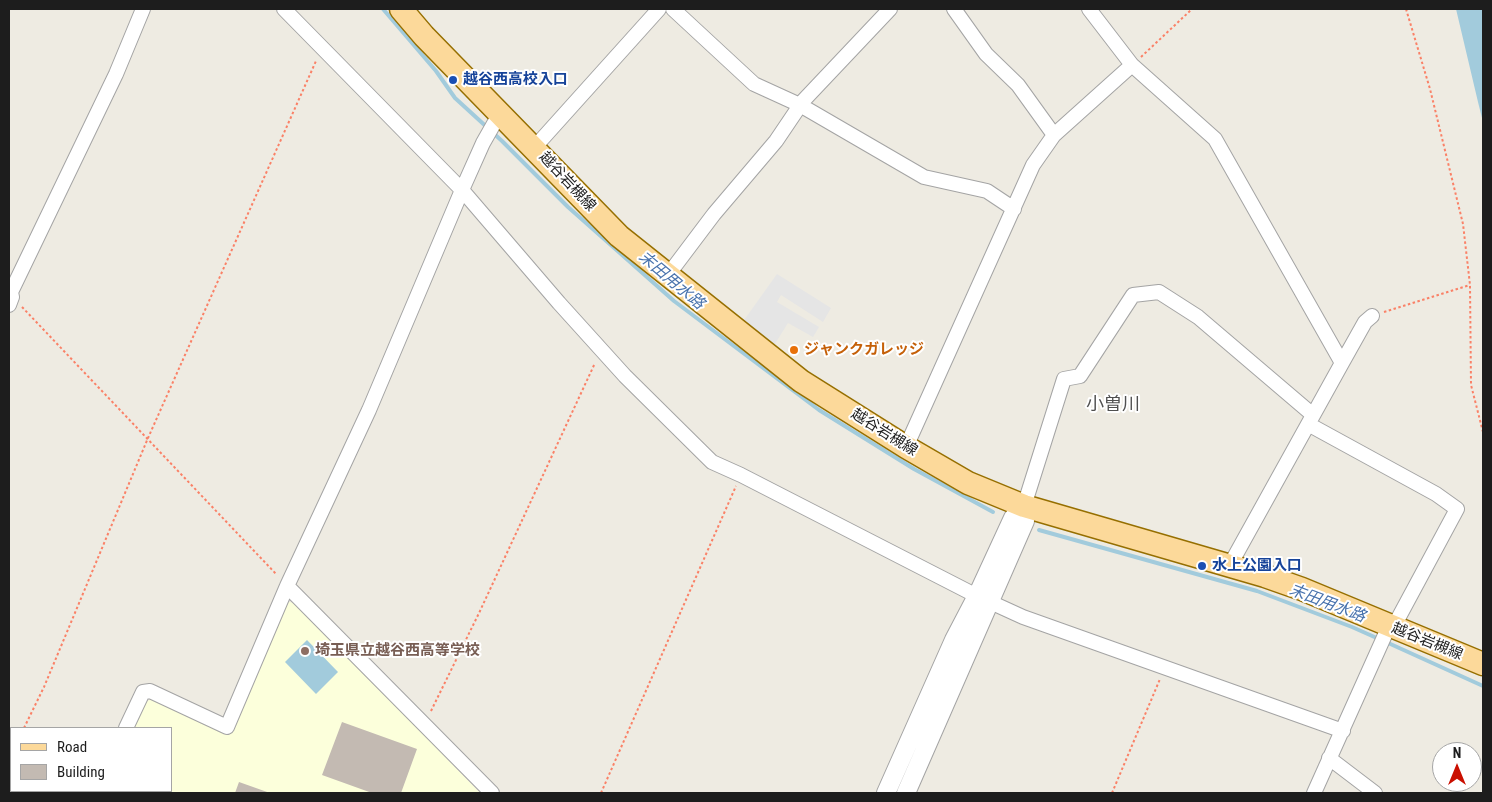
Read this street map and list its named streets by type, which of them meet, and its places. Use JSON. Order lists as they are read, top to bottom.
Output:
{
  "streets": {
    "main road": ["越谷岩槻線"]
  },
  "districts": ["小曽川"],
  "water": ["末田用水路"],
  "places": [
    "越谷西高校入口",
    "ジャンクガレッジ",
    "水上公園入口",
    "埼玉県立越谷西高等学校"
  ],
  "legend": ["Road", "Building"],
  "north": "top"
}
